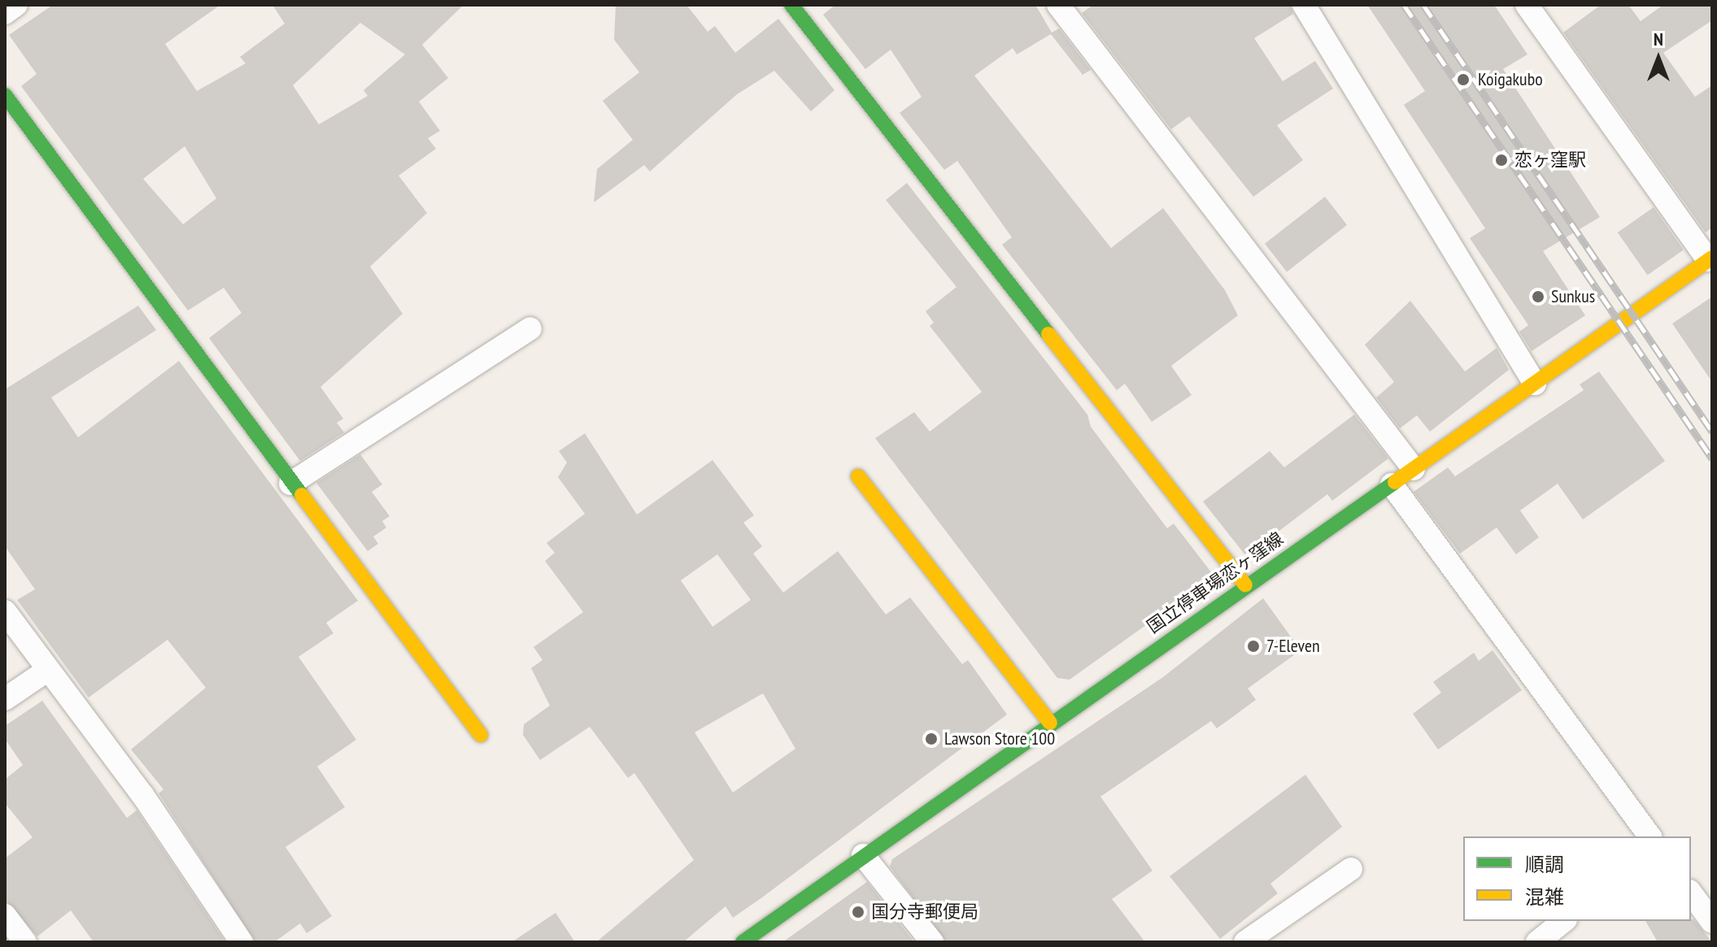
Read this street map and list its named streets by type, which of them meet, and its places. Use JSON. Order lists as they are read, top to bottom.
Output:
{
  "streets": {
    "street": ["国立停車場恋ヶ窪線"]
  },
  "places": [
    "Koigakubo",
    "恋ヶ窪駅",
    "Sunkus",
    "7-Eleven",
    "Lawson Store 100",
    "国分寺郵便局"
  ],
  "legend": ["順調", "混雑"],
  "north": "top"
}
